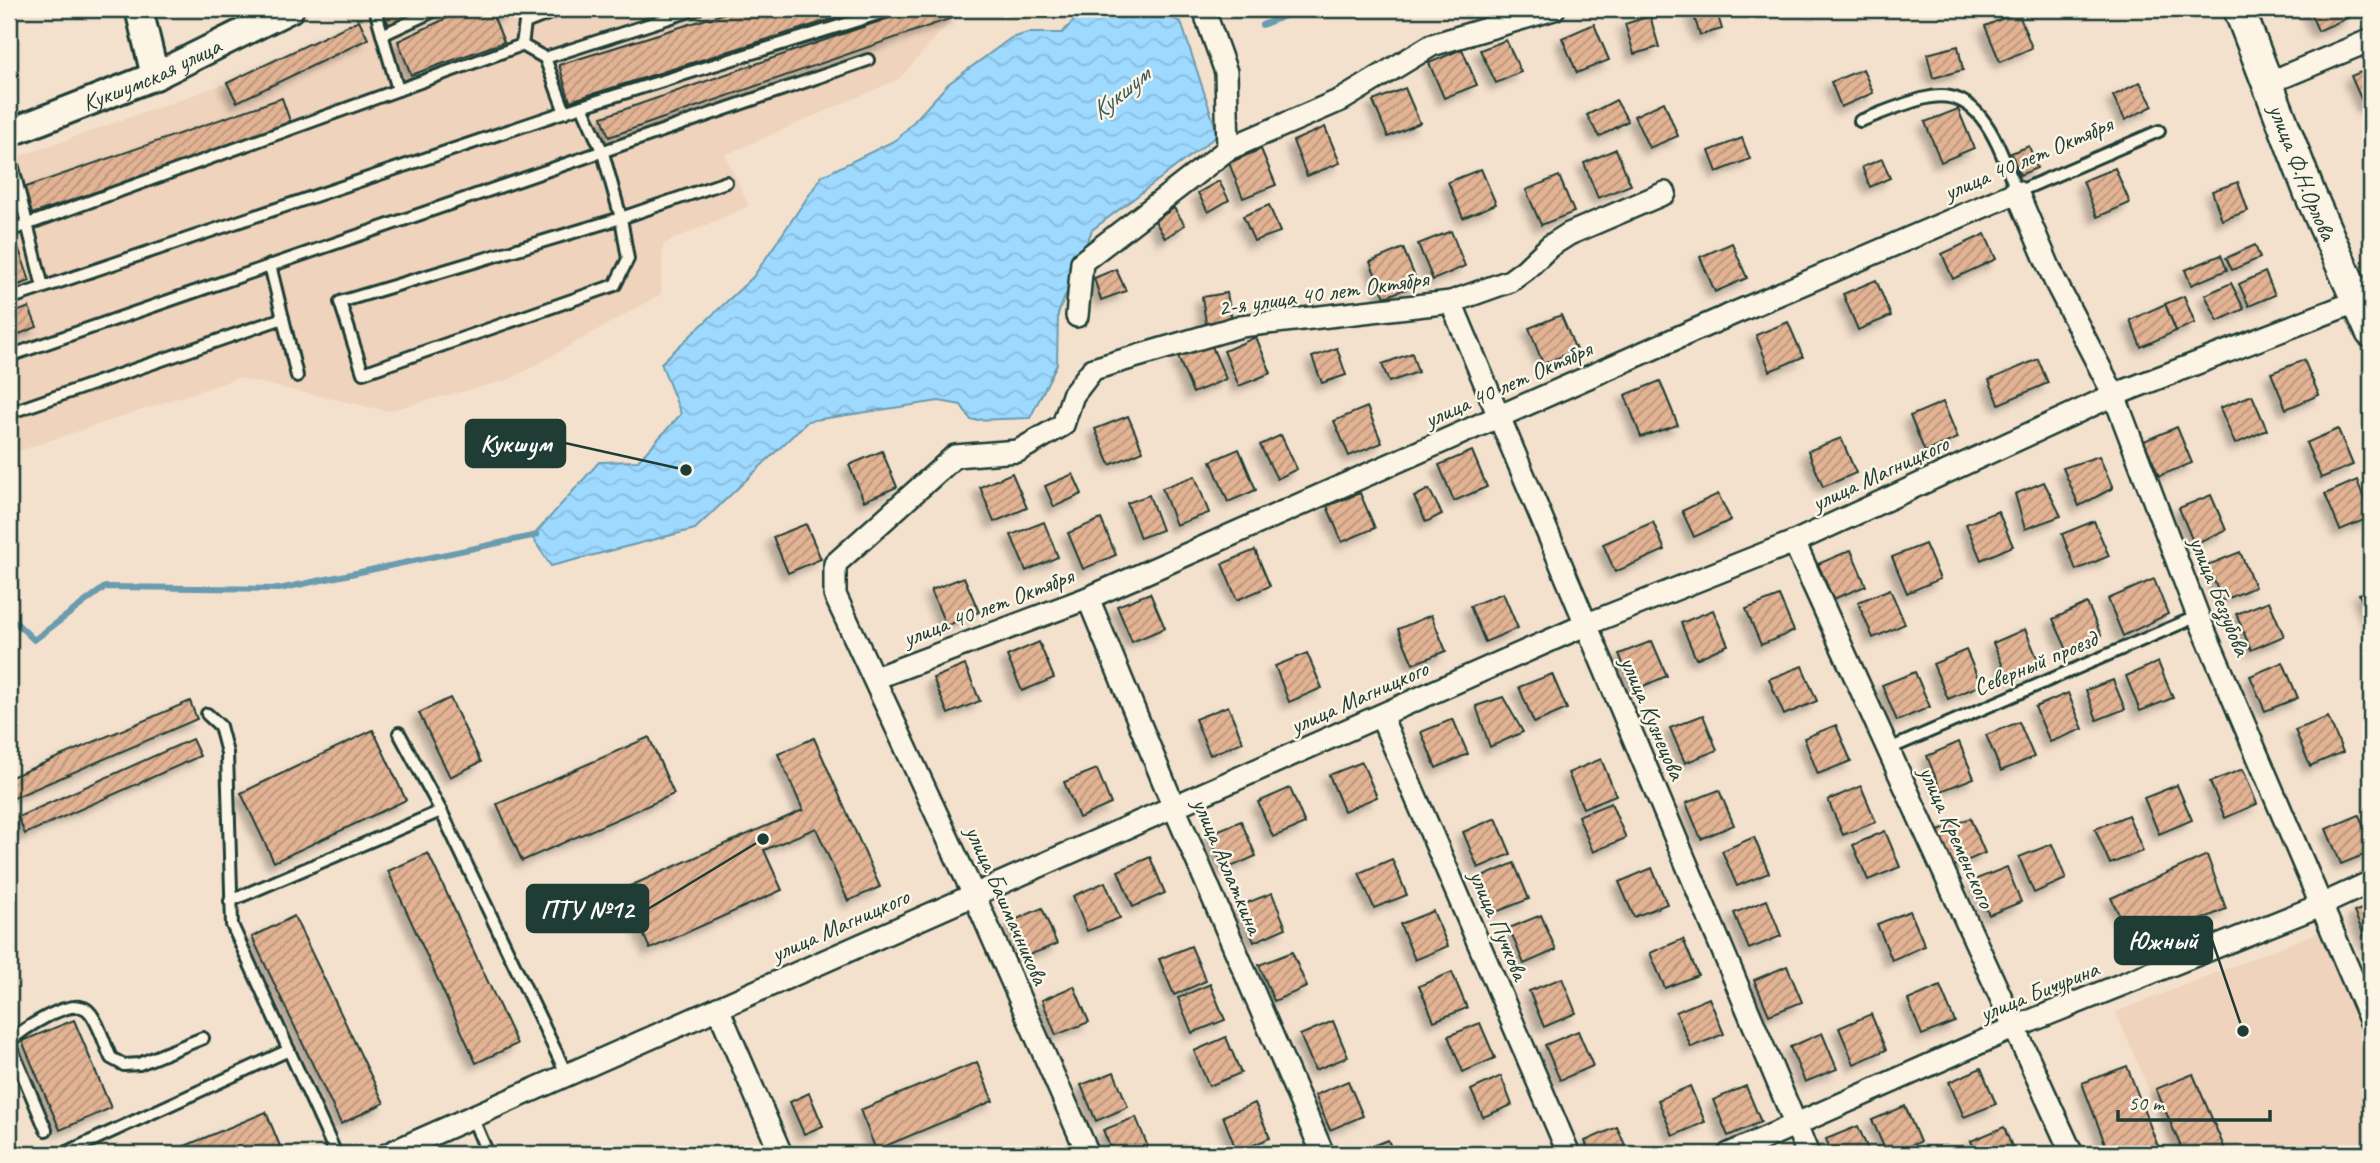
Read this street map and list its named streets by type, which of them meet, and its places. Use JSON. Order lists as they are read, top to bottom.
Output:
{
  "streets": {
    "main road": ["улица Ф.Н.Орлова"],
    "street": [
      "Кукшумская улица",
      "улица 40 лет Октября",
      "2-я улица 40 лет Октября",
      "улица Магницкого",
      "улица Беззубова",
      "улица Кузнецова",
      "улица Кременского",
      "улица Ахлаткина",
      "улица Башмачникова",
      "улица Пучкова",
      "улица Бичурина"
    ],
    "lane": ["Северный проезд"]
  },
  "crossings": [
    ["улица 40 лет Октября", "2-я улица 40 лет Октября"],
    ["улица 40 лет Октября", "улица Беззубова"],
    ["улица 40 лет Октября", "улица Кузнецова"],
    ["улица 40 лет Октября", "улица Ахлаткина"],
    ["улица 40 лет Октября", "улица Башмачникова"],
    ["улица Ф.Н.Орлова", "улица Магницкого"],
    ["2-я улица 40 лет Октября", "улица Кузнецова"],
    ["2-я улица 40 лет Октября", "улица Башмачникова"],
    ["улица Магницкого", "улица Беззубова"],
    ["улица Магницкого", "улица Кузнецова"],
    ["улица Магницкого", "улица Кременского"],
    ["улица Магницкого", "улица Ахлаткина"],
    ["улица Магницкого", "улица Башмачникова"],
    ["улица Магницкого", "улица Пучкова"],
    ["улица Беззубова", "Северный проезд"],
    ["улица Беззубова", "улица Бичурина"],
    ["Северный проезд", "улица Кременского"],
    ["улица Кузнецова", "улица Бичурина"],
    ["улица Кременского", "улица Бичурина"]
  ],
  "water": ["Кукшум"],
  "places": ["Кукшум", "ПТУ №12", "Южный"],
  "scale_bar": "50 m"
}
